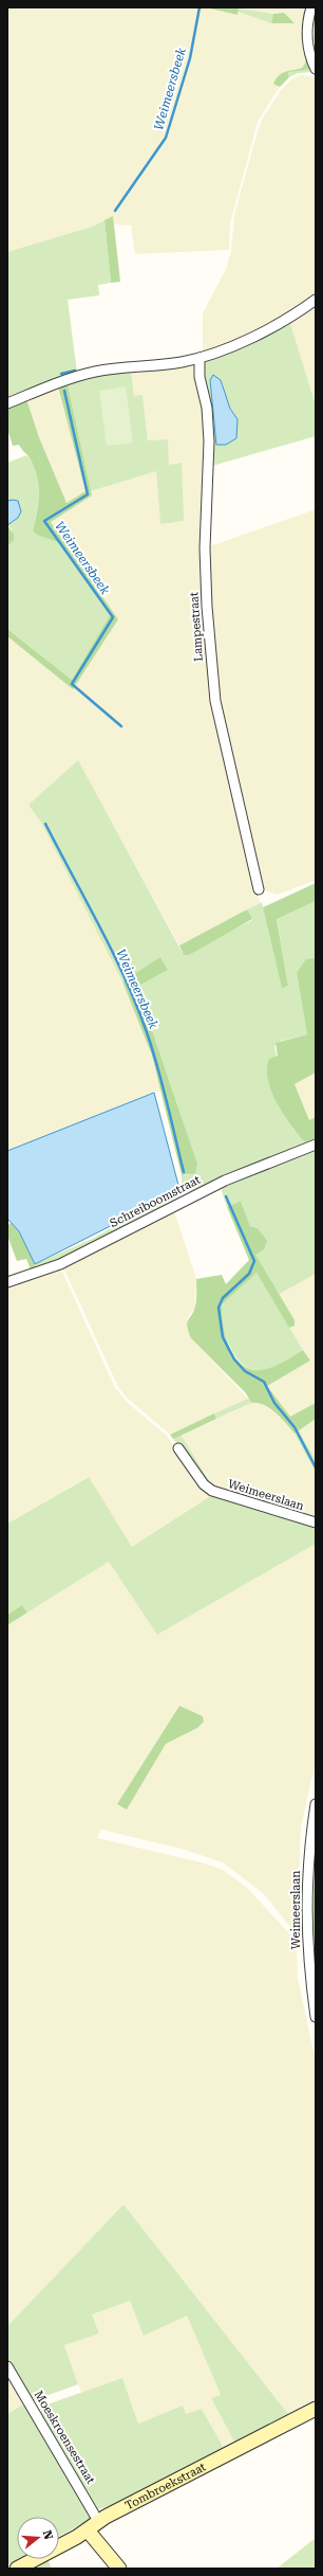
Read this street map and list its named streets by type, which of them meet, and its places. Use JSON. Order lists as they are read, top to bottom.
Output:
{
  "streets": {
    "street": [
      "Lampestraat",
      "Schreiboomstraat",
      "Weimeerslaan",
      "Moeskroensestraat",
      "Tombroekstraat"
    ]
  },
  "crossings": [
    ["Moeskroensestraat", "Tombroekstraat"]
  ],
  "water": ["Weimeersbeek"],
  "north": "right"
}
